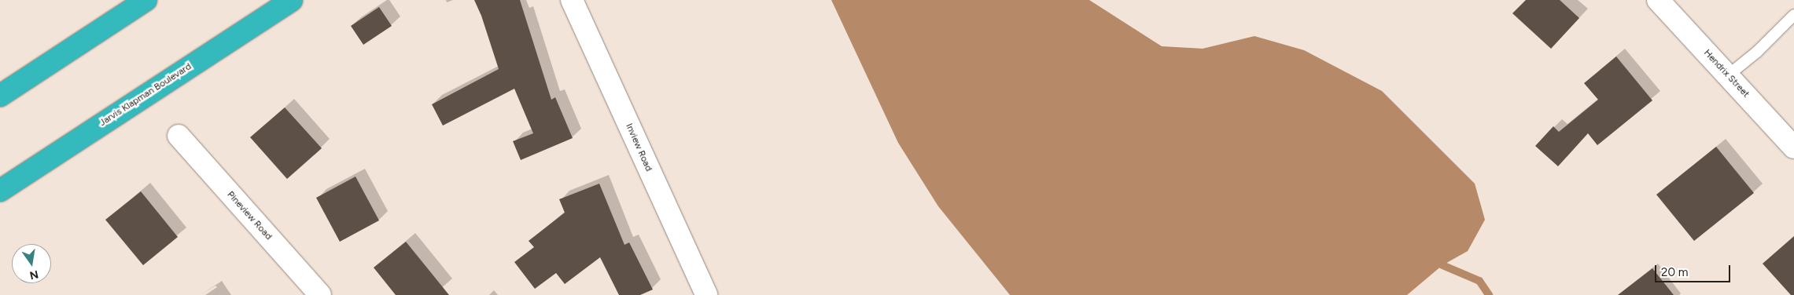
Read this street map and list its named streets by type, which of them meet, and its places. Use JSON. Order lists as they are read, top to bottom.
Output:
{
  "streets": {
    "highway": ["Jarvis Klapman Boulevard"],
    "street": ["Hendrix Street", "Inview Road", "Pineview Road"]
  },
  "scale_bar": "20 m",
  "north": "bottom"
}
